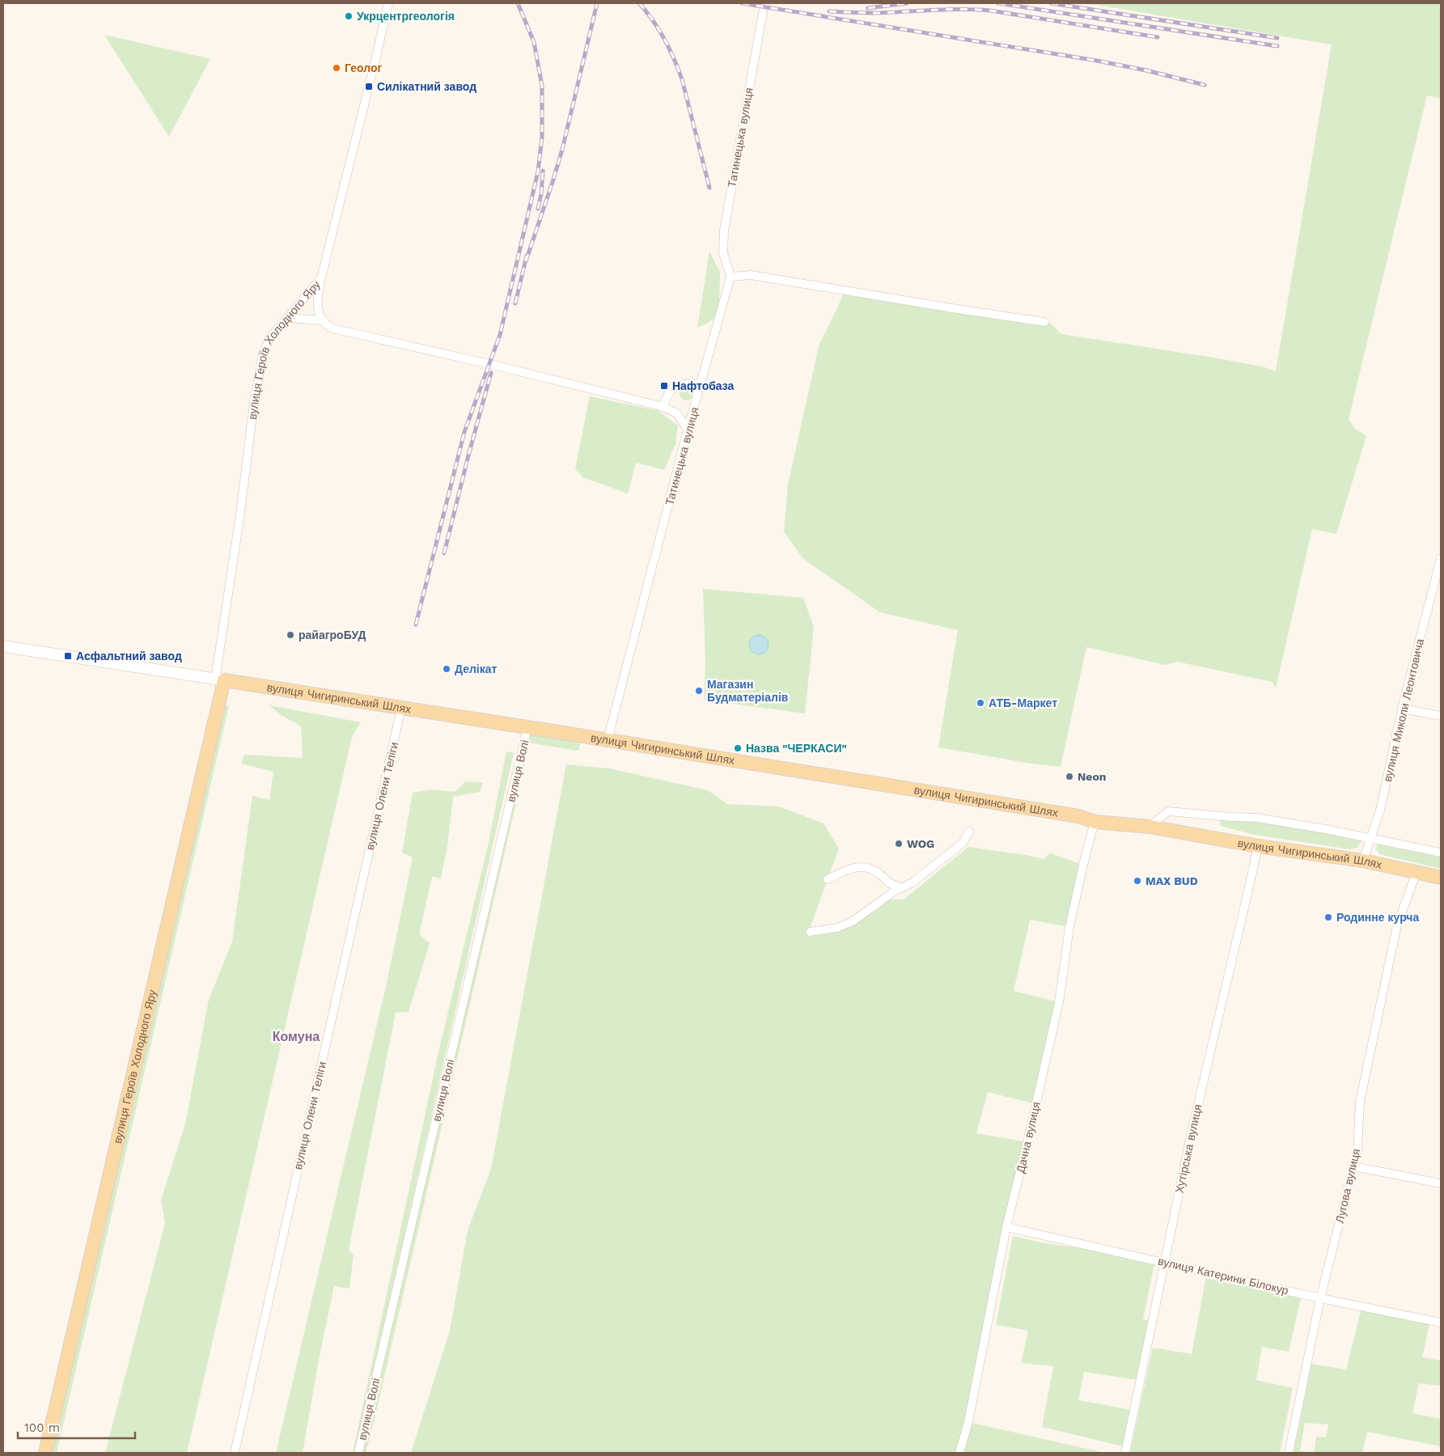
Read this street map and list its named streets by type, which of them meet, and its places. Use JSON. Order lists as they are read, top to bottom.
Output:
{
  "streets": {
    "main road": ["вулиця Героїв Холодного Яру", "вулиця Чигиринський Шлях"],
    "street": [
      "Татинецька вулиця",
      "вулиця Миколи Леонтовича",
      "вулиця Волі",
      "вулиця Олени Теліги",
      "Дачна вулиця",
      "Хутірська вулиця",
      "Лугова вулиця",
      "вулиця Катерини Білокур"
    ]
  },
  "crossings": [
    ["Татинецька вулиця", "вулиця Чигиринський Шлях"],
    ["вулиця Героїв Холодного Яру", "вулиця Чигиринський Шлях"],
    ["вулиця Чигиринський Шлях", "вулиця Миколи Леонтовича"],
    ["вулиця Чигиринський Шлях", "вулиця Волі"],
    ["вулиця Чигиринський Шлях", "вулиця Олени Теліги"],
    ["вулиця Чигиринський Шлях", "Дачна вулиця"],
    ["вулиця Чигиринський Шлях", "Хутірська вулиця"],
    ["вулиця Чигиринський Шлях", "Лугова вулиця"],
    ["Дачна вулиця", "вулиця Катерини Білокур"],
    ["Хутірська вулиця", "вулиця Катерини Білокур"],
    ["Лугова вулиця", "вулиця Катерини Білокур"]
  ],
  "districts": ["Комуна"],
  "places": {
    "other": [
      "Укрцентргеологія",
      "Геолог",
      "райагроБУД",
      "Делікат",
      "Магазин Будматеріалів",
      "АТБ-Маркет",
      "Назва \"ЧЕРКАСИ\"",
      "Neon",
      "WOG",
      "MAX BUD",
      "Родинне курча"
    ],
    "transit": ["Силікатний завод", "Нафтобаза", "Асфальтний завод"]
  },
  "scale_bar": "100 m"
}
